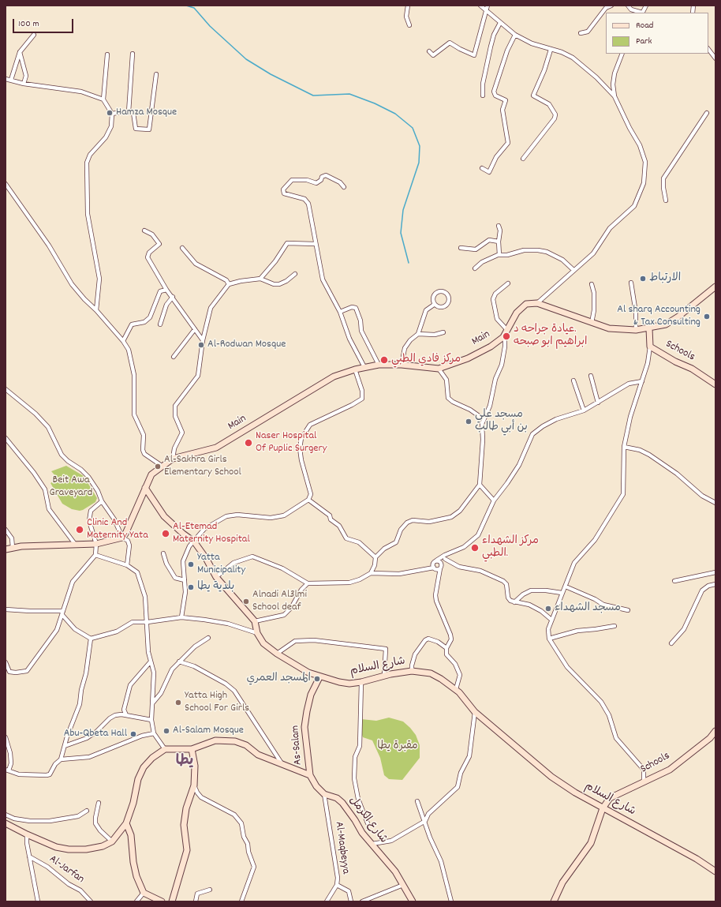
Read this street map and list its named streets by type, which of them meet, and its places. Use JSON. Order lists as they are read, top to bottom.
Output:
{
  "streets": {
    "street": [
      "Main",
      "Schools",
      "شارع السلام",
      "As-Salam",
      "شارع الكرمل",
      "Al-Maqbeyya",
      "Al-Jarfan"
    ]
  },
  "crossings": [
    ["Schools", "شارع السلام"],
    ["شارع السلام", "As-Salam"],
    ["As-Salam", "شارع الكرمل"],
    ["شارع الكرمل", "Al-Maqbeyya"]
  ],
  "districts": ["يطا"],
  "parks": ["Beit Awa Graveyard", "مقبرة يطا"],
  "places": [
    "Hamza Mosque",
    "الارتباط",
    "Al sharq Accounting & Tax Consulting",
    "عيادة جراحه د. ابراهيم ابو صبحه",
    "Al-Rodwan Mosque",
    "مركز فادي الطبي",
    "مسجد علي بن أبي طالب",
    "Naser Hospital Of Puplic Surgery",
    "Al-Sakhra Girls Elementary School",
    "Clinic And Maternity Yata",
    "Al-Etemad Maternity Hospital",
    "مركز الشهداء الطبي.",
    "Yatta Municipality",
    "بلدية يطا",
    "Alnadi Al3lmi School deaf",
    "مسجد الشهداء",
    "المسجد العمري",
    "Yatta High School For Girls",
    "Al-Salam Mosque",
    "Abu-Qbeta Hall"
  ],
  "legend": ["Road", "Park"],
  "scale_bar": "100 m"
}
